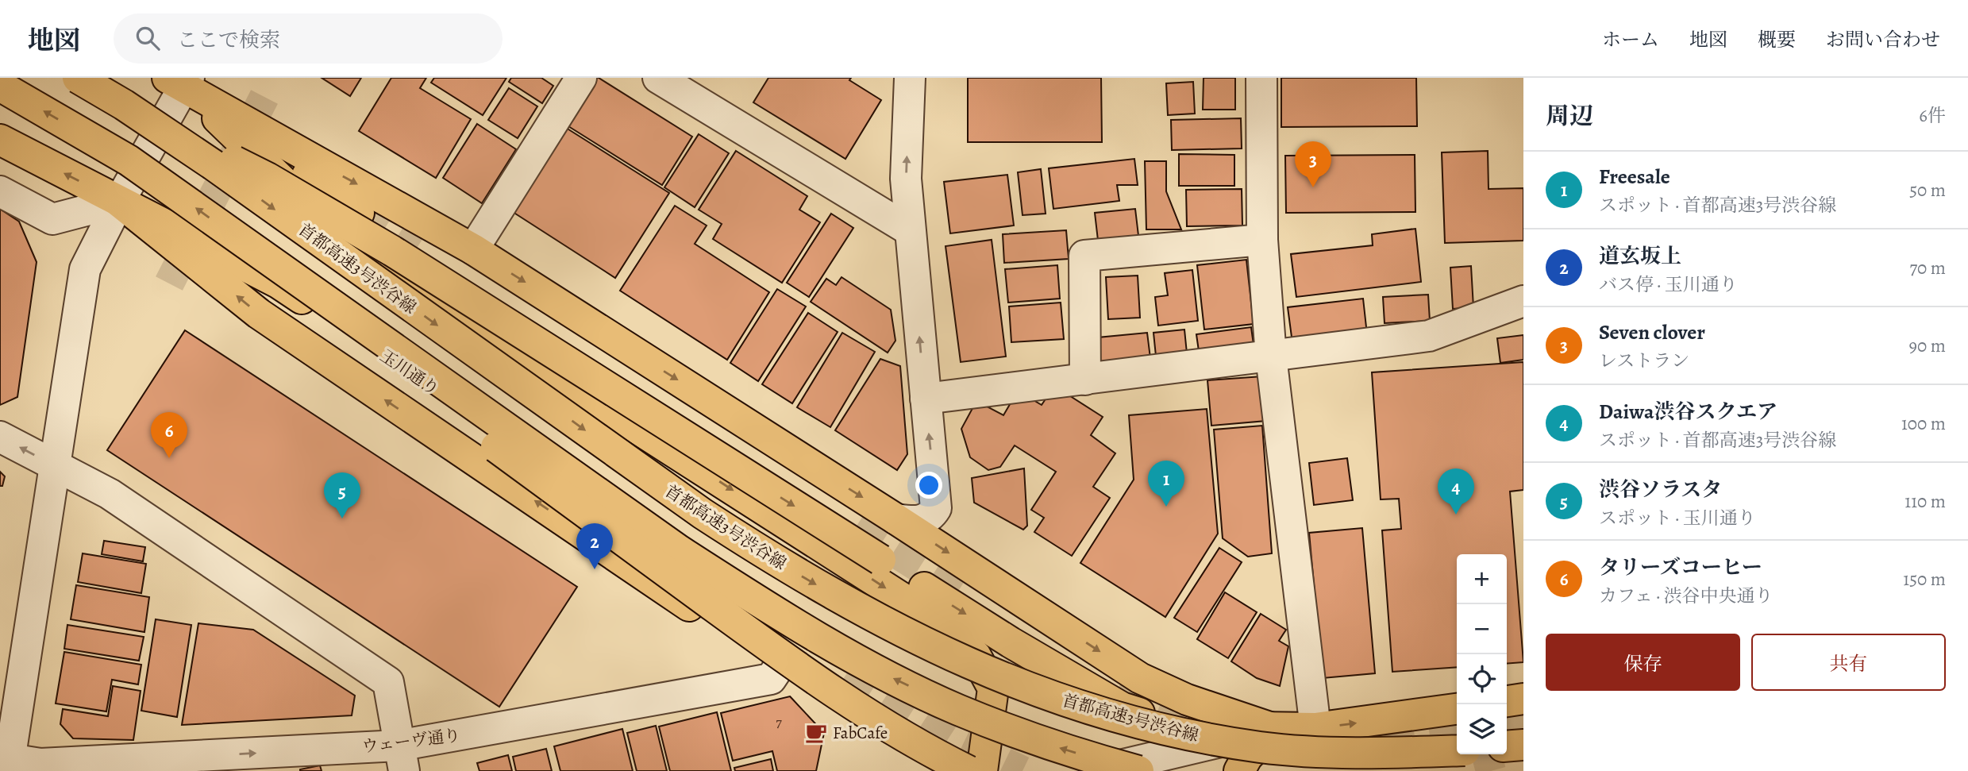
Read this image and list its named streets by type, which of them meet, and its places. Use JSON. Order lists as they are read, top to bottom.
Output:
{
  "streets": {
    "highway": ["首都高速3号渋谷線", "玉川通り"],
    "street": ["ウェーヴ通り"]
  },
  "one_way": ["ウェーヴ通り"],
  "places": {
    "cafe": ["FabCafe"]
  },
  "house_numbers": ["7"],
  "page": {
    "header": "地図",
    "search": "ここで検索",
    "nav": [
      "ホーム",
      "地図",
      "概要",
      "お問い合わせ"
    ],
    "heading": ["周辺", "6件"],
    "pins": [
      "3",
      "6",
      "1",
      "4",
      "5",
      "2"
    ],
    "list": [
      {
        "mark": "1",
        "name": "Freesale",
        "note": "スポット · 首都高速3号渋谷線",
        "value": "50 m"
      },
      {
        "mark": "2",
        "name": "道玄坂上",
        "note": "バス停 · 玉川通り",
        "value": "70 m"
      },
      {
        "mark": "3",
        "name": "Seven clover",
        "note": "レストラン",
        "value": "90 m"
      },
      {
        "mark": "4",
        "name": "Daiwa渋谷スクエア",
        "note": "スポット · 首都高速3号渋谷線",
        "value": "100 m"
      },
      {
        "mark": "5",
        "name": "渋谷ソラスタ",
        "note": "スポット · 玉川通り",
        "value": "110 m"
      },
      {
        "mark": "6",
        "name": "タリーズコーヒー",
        "note": "カフェ · 渋谷中央通り",
        "value": "150 m"
      }
    ],
    "map_buttons": ["+", "−"],
    "buttons": ["保存", "共有"]
  }
}
